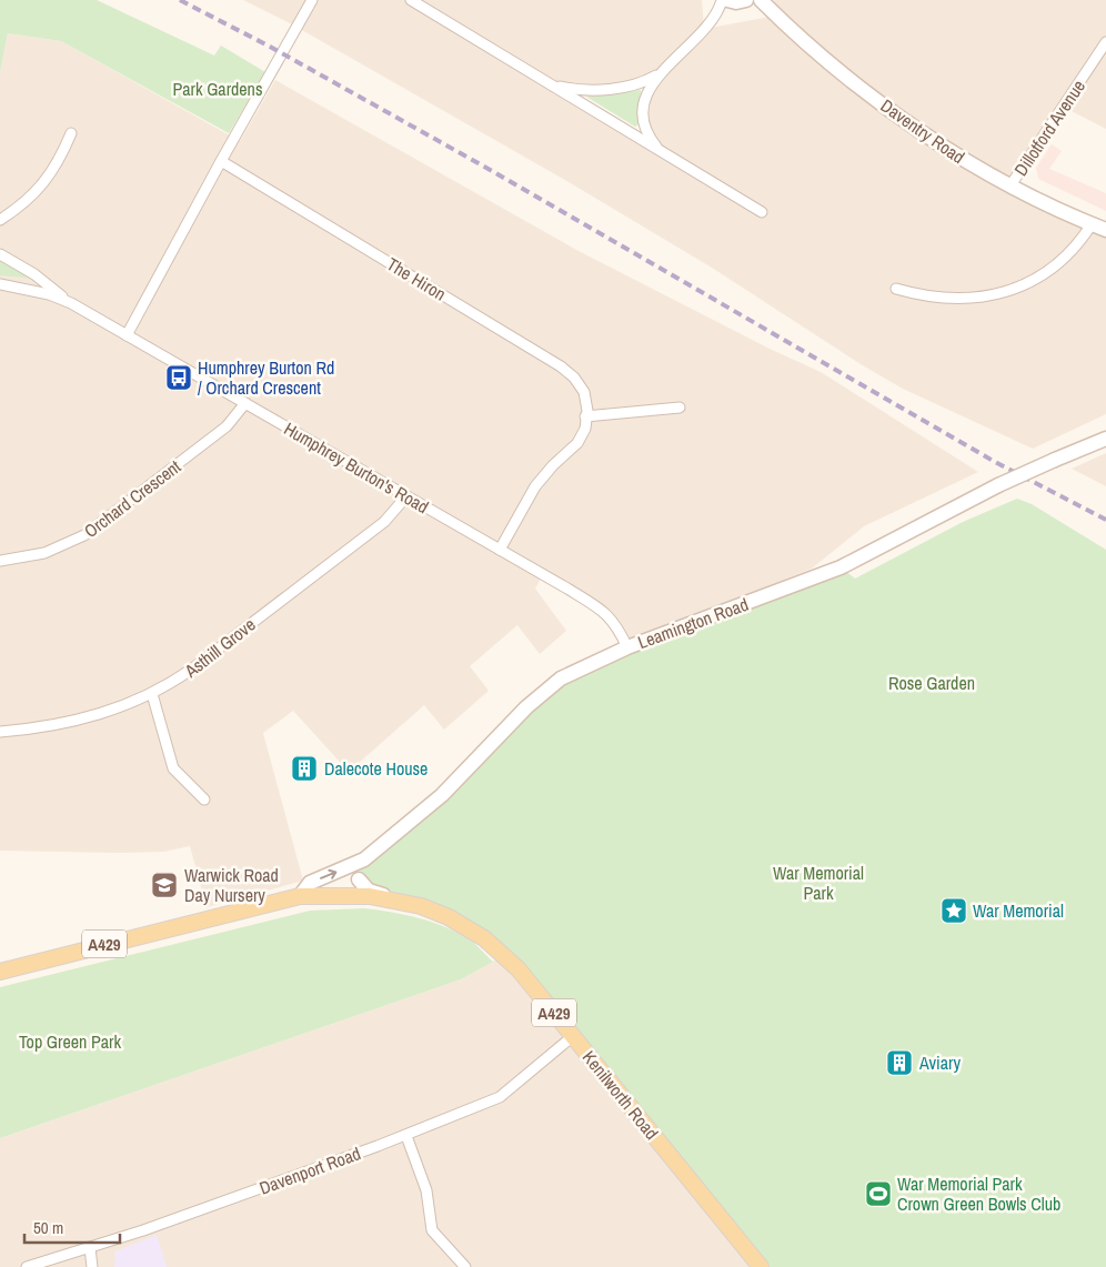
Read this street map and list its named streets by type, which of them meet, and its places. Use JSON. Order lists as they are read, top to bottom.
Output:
{
  "streets": {
    "main road": [
      "Daventry Road",
      "Leamington Road",
      "A429",
      "Kenilworth Road"
    ],
    "street": [
      "Dillotford Avenue",
      "The Hiron",
      "Humphrey Burton's Road",
      "Orchard Crescent",
      "Asthill Grove",
      "Davenport Road"
    ]
  },
  "crossings": [
    ["Dillotford Avenue", "Daventry Road"],
    ["Humphrey Burton's Road", "Orchard Crescent"],
    ["Humphrey Burton's Road", "Leamington Road"],
    ["Humphrey Burton's Road", "Asthill Grove"],
    ["Leamington Road", "A429"],
    ["A429", "Kenilworth Road"],
    ["Kenilworth Road", "Davenport Road"]
  ],
  "parks": [
    "Park Gardens",
    "Rose Garden",
    "War Memorial Park",
    "Top Green Park"
  ],
  "places": {
    "bus stop": ["Humphrey Burton Rd / Orchard Crescent"],
    "building": ["Dalecote House", "Aviary"],
    "school or university": ["Warwick Road Day Nursery"],
    "place": ["War Memorial"],
    "sports": ["War Memorial Park Crown Green Bowls Club"]
  },
  "scale_bar": "50 m"
}
